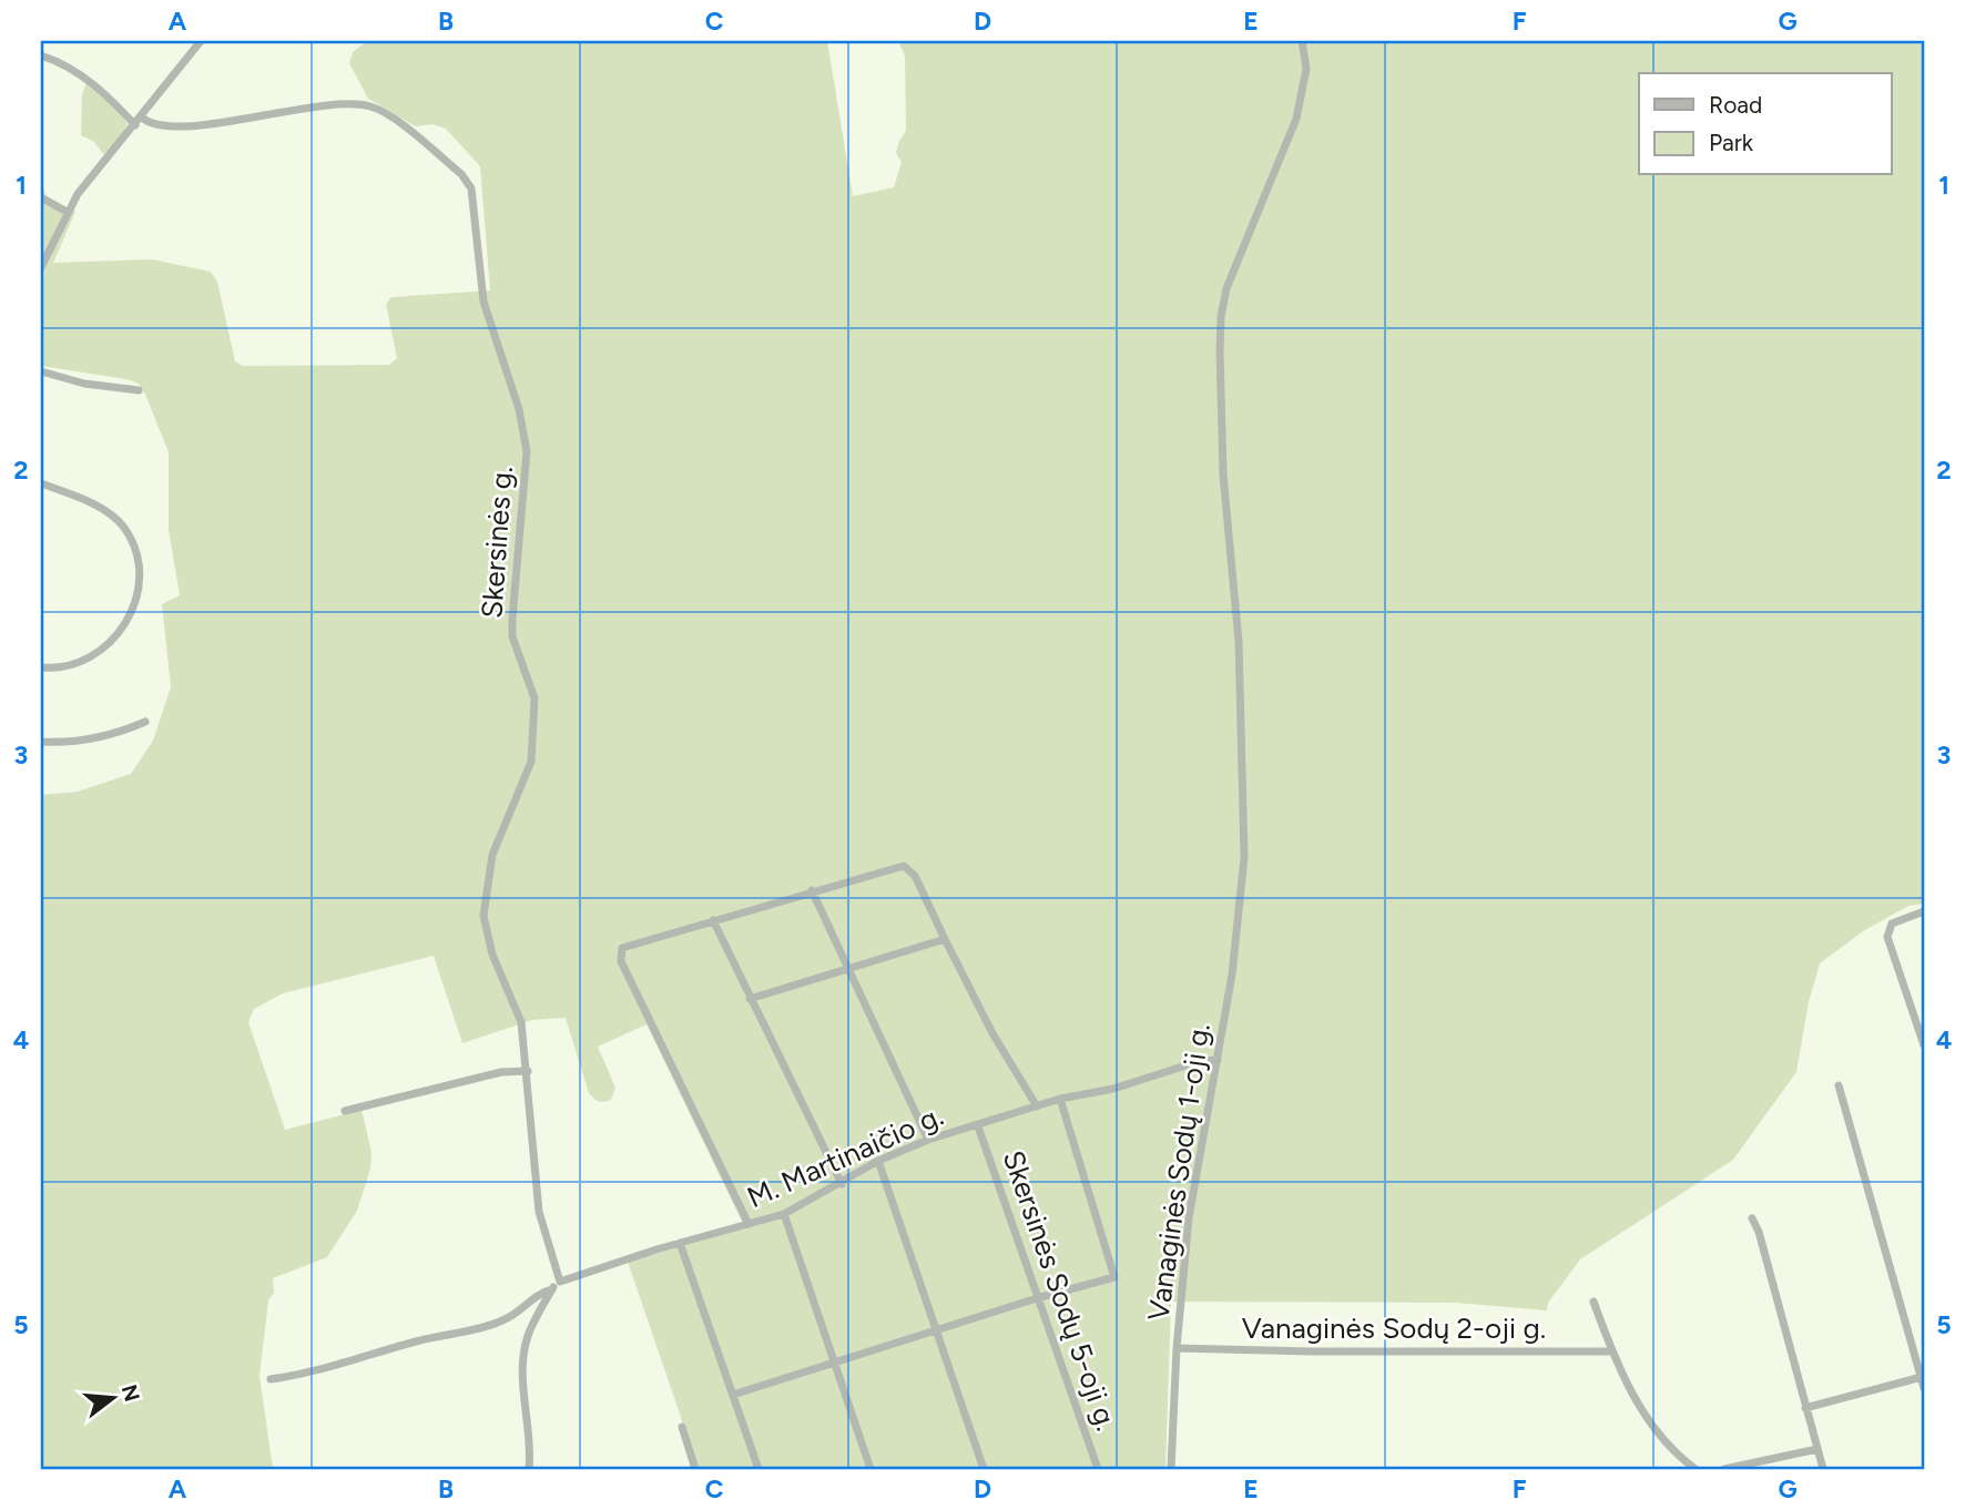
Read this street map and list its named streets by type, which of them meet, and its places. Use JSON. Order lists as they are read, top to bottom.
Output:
{
  "streets": {
    "street": [
      "Skersinės g.",
      "M. Martinaičio g.",
      "Vanaginės Sodų 1-oji g.",
      "Skersinės Sodų 5-oji g.",
      "Vanaginės Sodų 2-oji g."
    ]
  },
  "crossings": [
    ["Skersinės g.", "M. Martinaičio g."],
    ["M. Martinaičio g.", "Vanaginės Sodų 1-oji g."],
    ["M. Martinaičio g.", "Skersinės Sodų 5-oji g."],
    ["Vanaginės Sodų 1-oji g.", "Vanaginės Sodų 2-oji g."]
  ],
  "legend": ["Road", "Park"],
  "north": "right",
  "grid": {
    "columns": [
      "A",
      "B",
      "C",
      "D",
      "E",
      "F",
      "G"
    ],
    "rows": [
      "1",
      "2",
      "3",
      "4",
      "5"
    ]
  }
}
